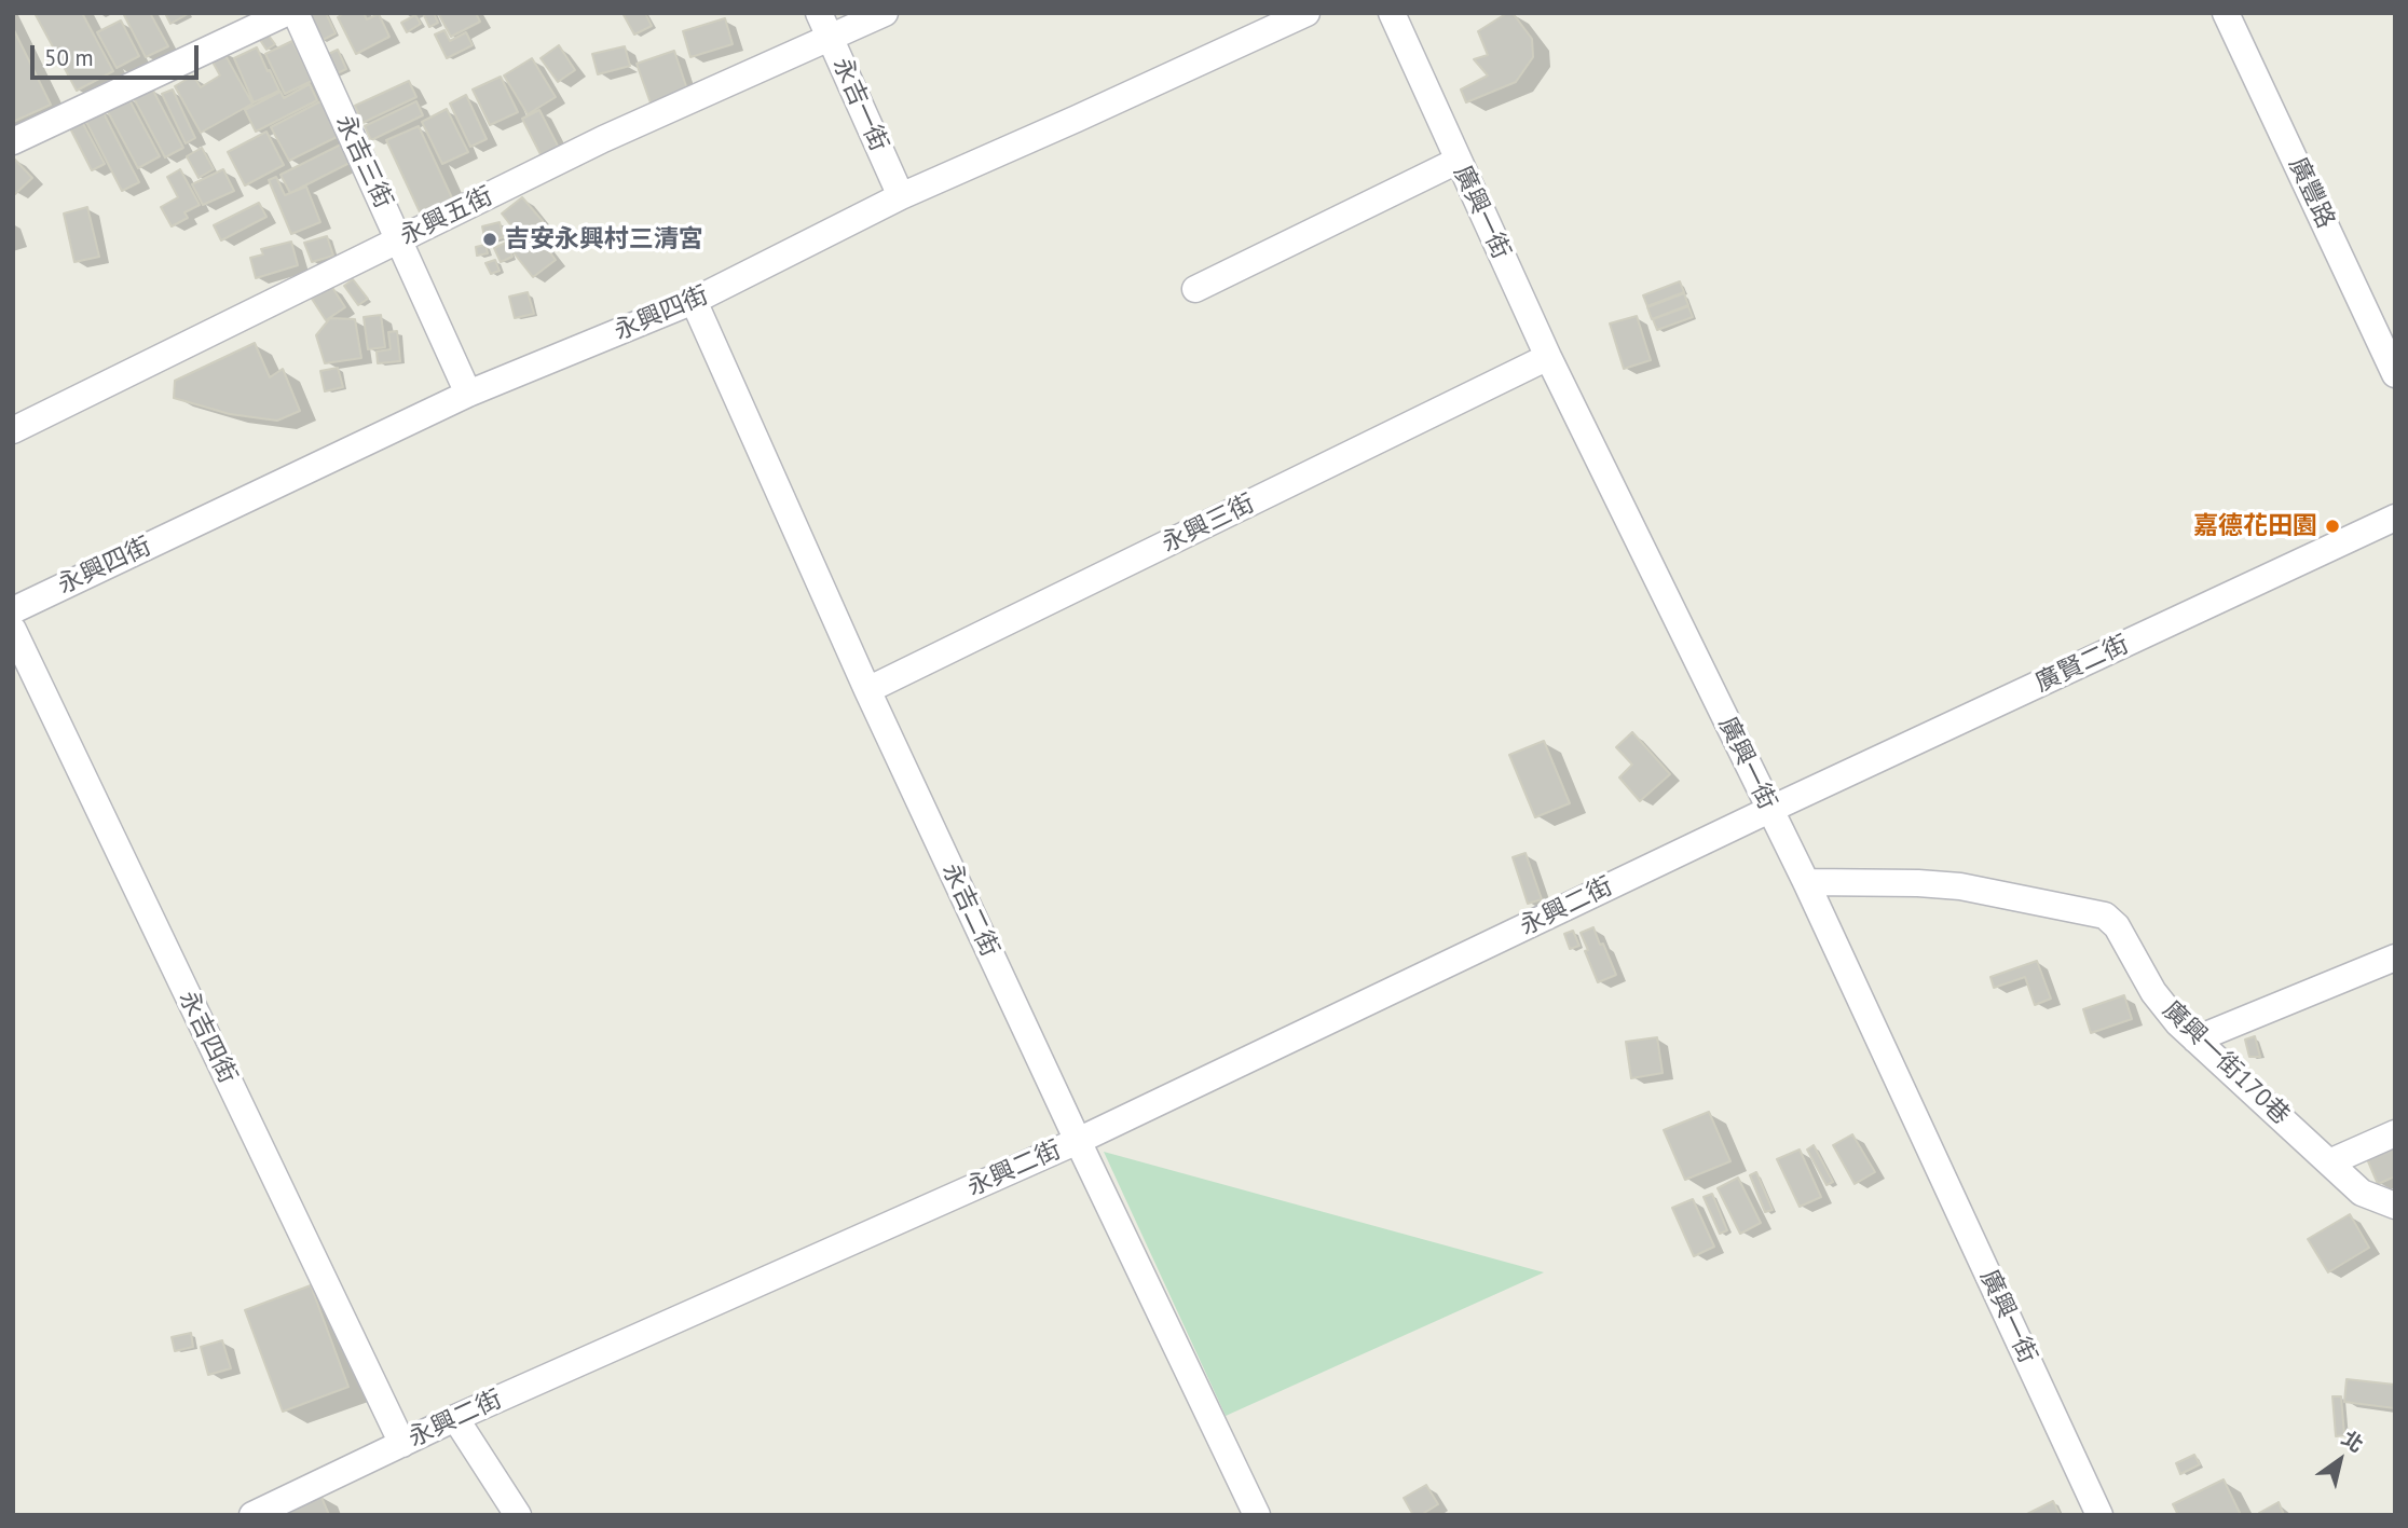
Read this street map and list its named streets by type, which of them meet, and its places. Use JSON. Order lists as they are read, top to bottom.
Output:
{
  "streets": {
    "street": [
      "永吉一街",
      "永吉三街",
      "廣豐路",
      "廣興一街",
      "永興五街",
      "永興四街",
      "永興三街",
      "廣賢二街",
      "永興二街",
      "永吉二街",
      "永吉四街",
      "廣興一街170巷"
    ]
  },
  "crossings": [
    ["永吉一街", "永興五街"],
    ["永吉一街", "永興四街"],
    ["永吉三街", "永興五街"],
    ["永吉三街", "永興四街"],
    ["廣興一街", "永興三街"],
    ["廣興一街", "廣賢二街"],
    ["廣興一街", "永興二街"],
    ["廣興一街", "廣興一街170巷"],
    ["永興四街", "永吉二街"],
    ["永興三街", "永吉二街"],
    ["廣賢二街", "永興二街"],
    ["永興二街", "永吉二街"],
    ["永興二街", "永吉四街"]
  ],
  "places": ["吉安永興村三清宮", "嘉德花田園"],
  "scale_bar": "50 m",
  "north": "top right"
}
